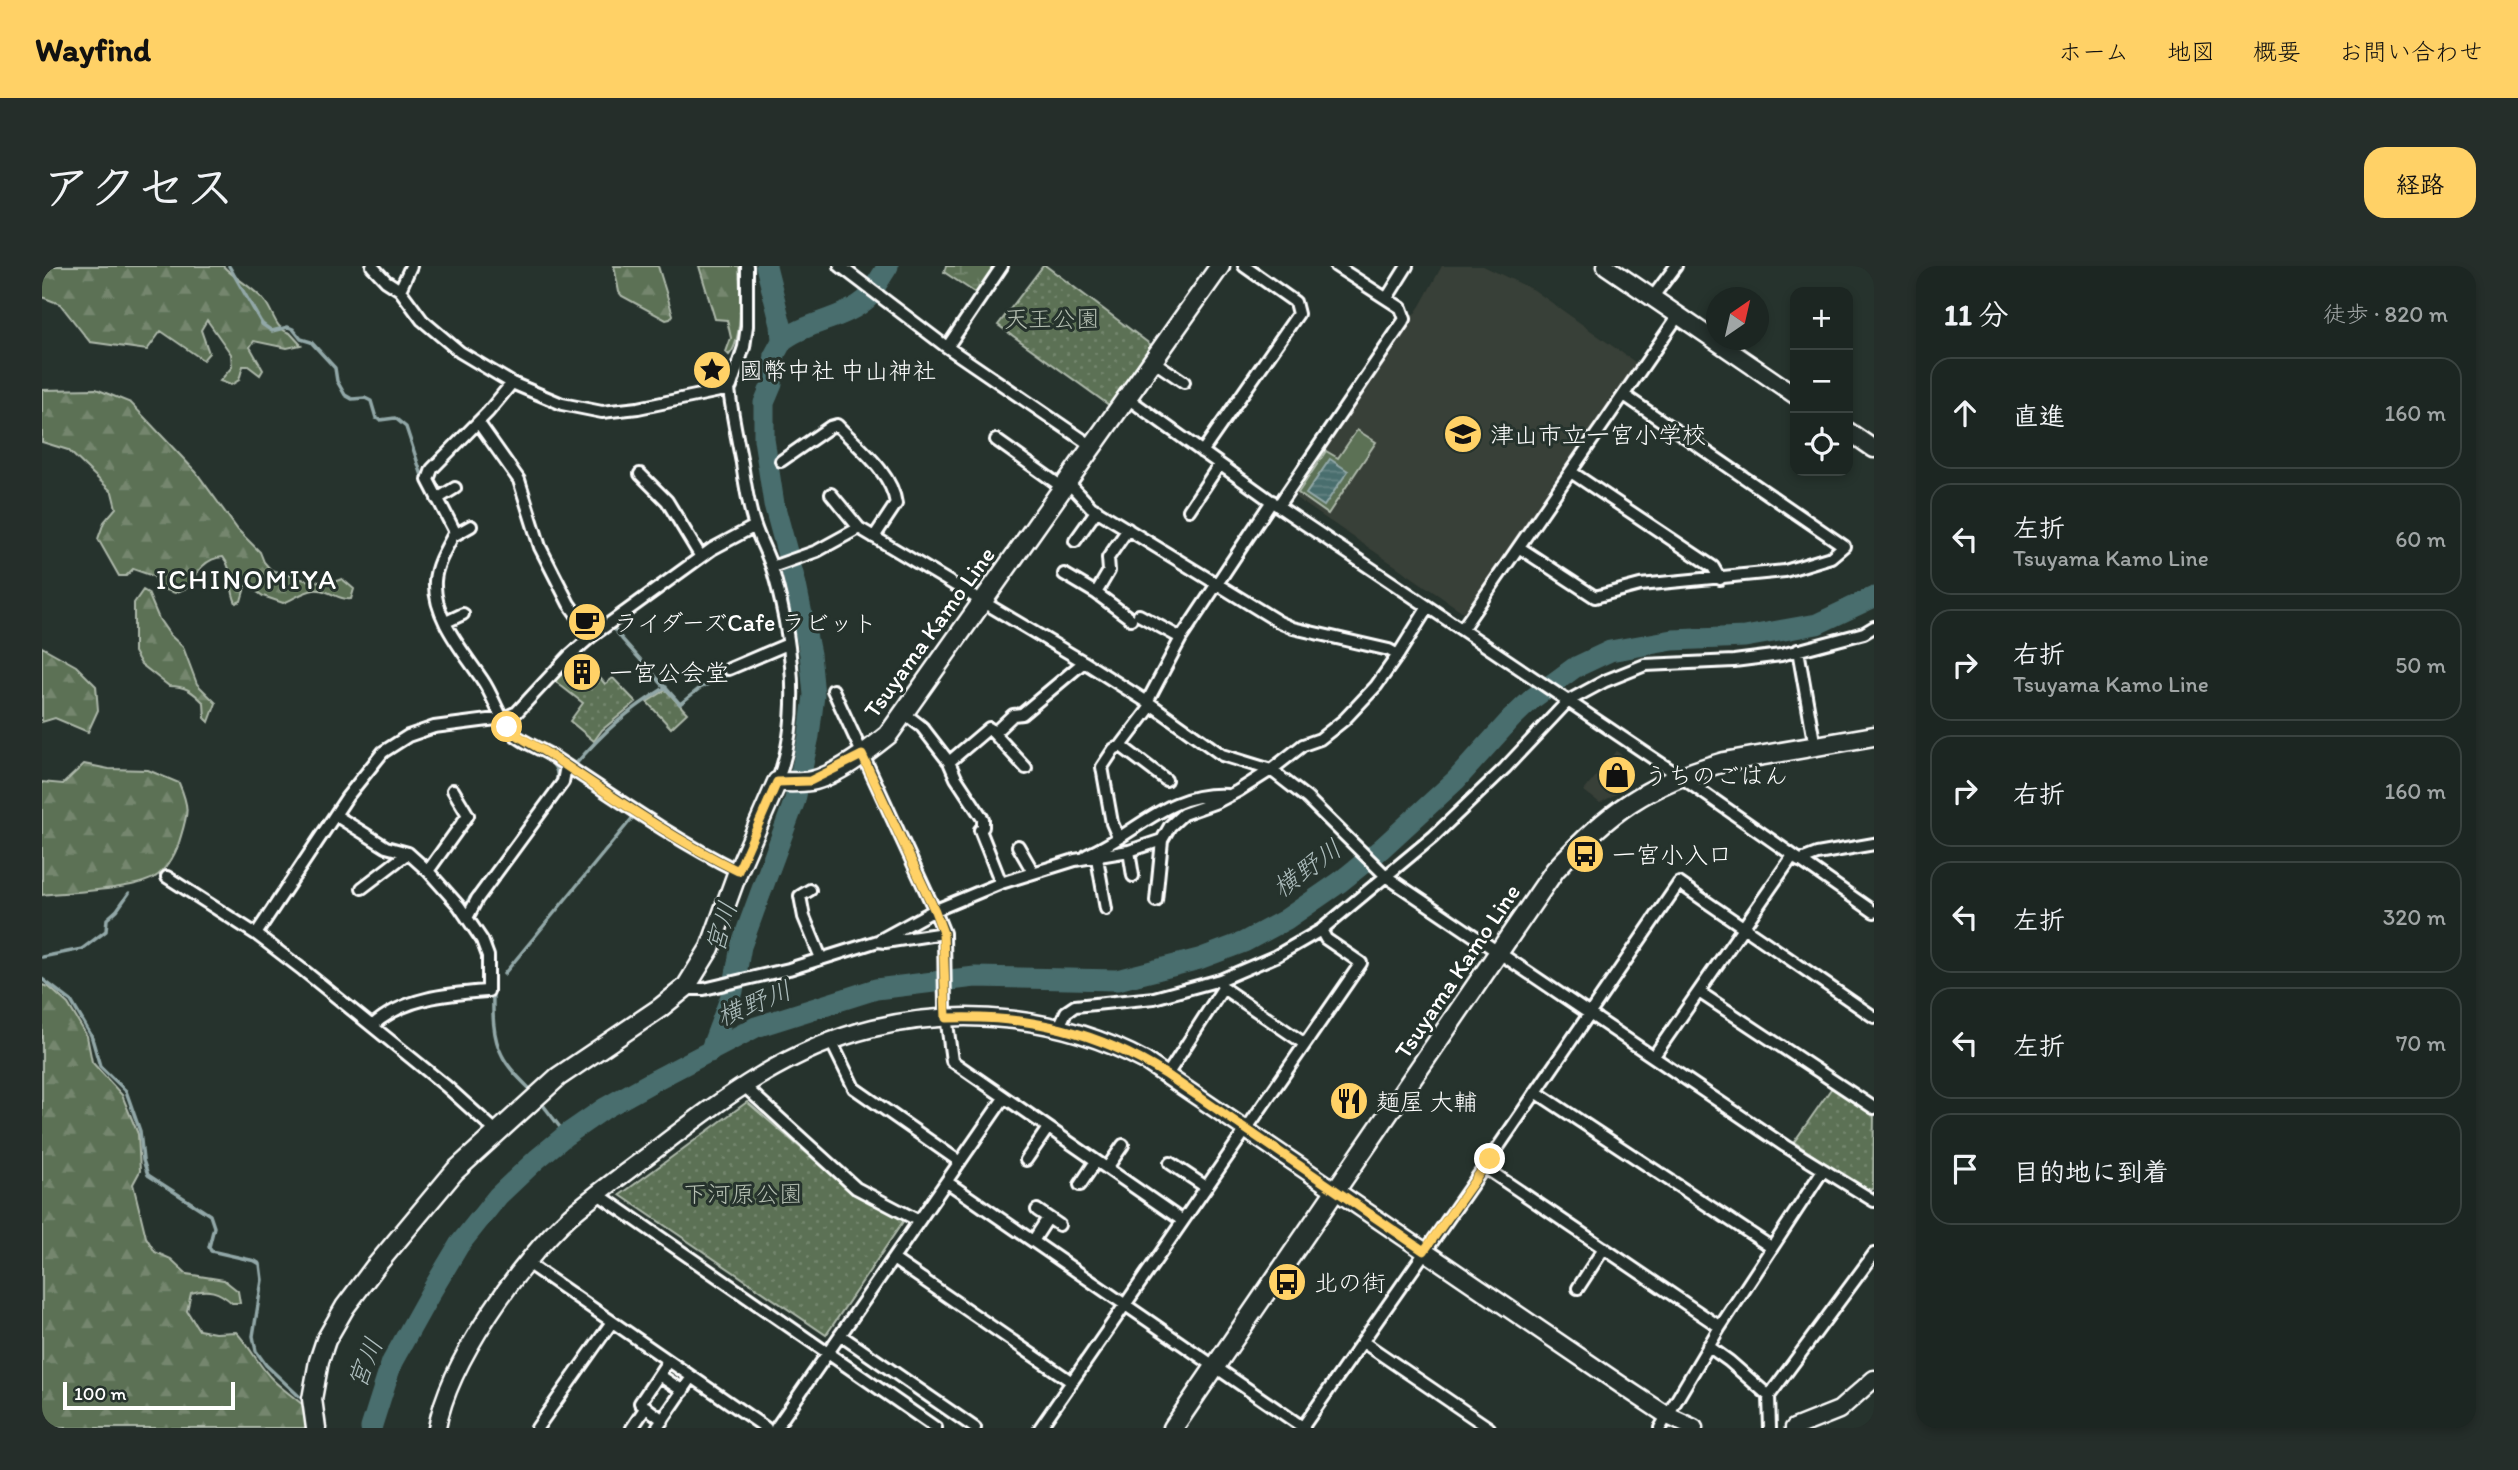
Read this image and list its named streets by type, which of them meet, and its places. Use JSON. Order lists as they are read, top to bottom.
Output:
{
  "streets": {
    "main road": ["Tsuyama Kamo Line"]
  },
  "districts": ["ICHINOMIYA"],
  "water": ["横野川", "宮川"],
  "parks": ["天王公園", "下河原公園"],
  "places": {
    "place": ["國幣中社 中山神社"],
    "school or university": ["津山市立一宮小学校"],
    "cafe": ["ライダーズCafe ラビット"],
    "building": ["一宮公会堂"],
    "shop": ["うちのごはん"],
    "bus stop": ["一宮小入口", "北の街"],
    "restaurant": ["麺屋 大輔"]
  },
  "scale_bar": "100 m",
  "north": "top right",
  "page": {
    "header": "Wayfind",
    "nav": [
      "ホーム",
      "地図",
      "概要",
      "お問い合わせ"
    ],
    "title": "アクセス",
    "buttons": "経路",
    "heading": ["11 分", "徒歩 · 820 m"],
    "map_buttons": ["+", "−"],
    "list": [
      ["直進", "160 m"],
      ["左折", "Tsuyama Kamo Line", "60 m"],
      ["右折", "Tsuyama Kamo Line", "50 m"],
      ["右折", "160 m"],
      ["左折", "320 m"],
      ["左折", "70 m"],
      "目的地に到着"
    ],
    "scale": "100 m"
  }
}
